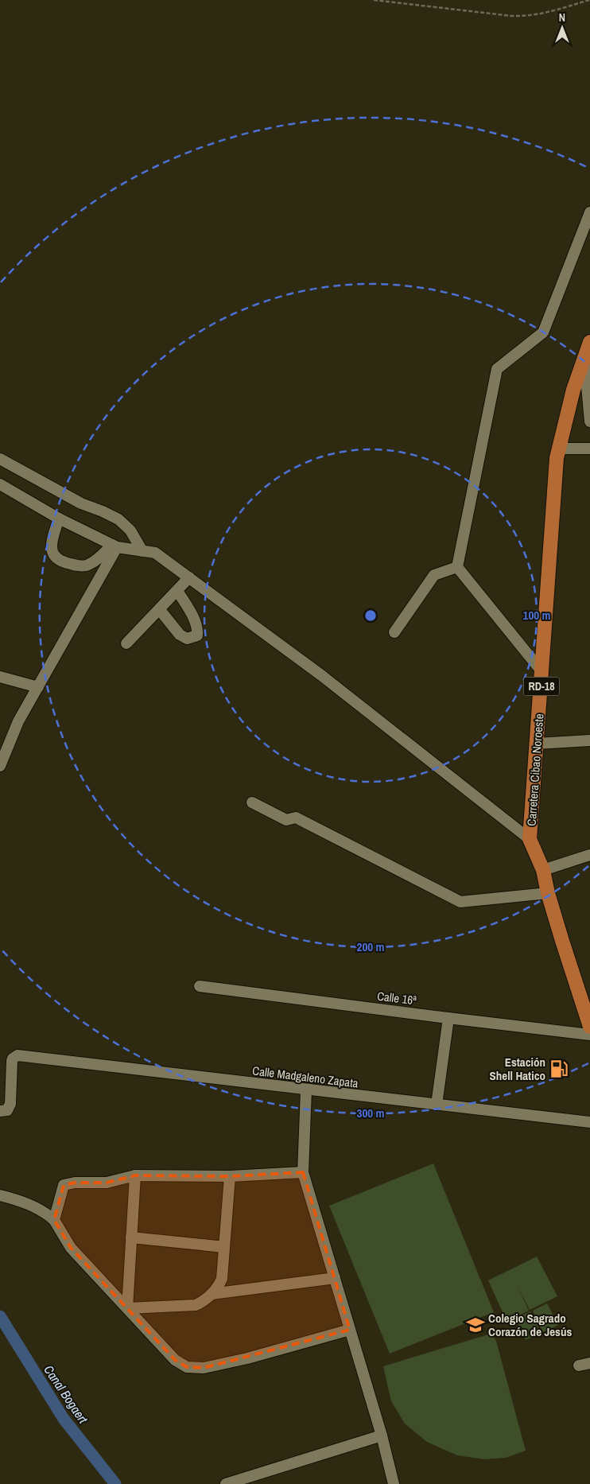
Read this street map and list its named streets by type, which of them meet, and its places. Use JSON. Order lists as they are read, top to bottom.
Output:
{
  "streets": {
    "main road": ["RD-18", "Carretera Cibao Noroeste"],
    "street": ["Calle 16ª", "Calle Madgaleno Zapata"]
  },
  "water": ["Canal Bogaert"],
  "places": {
    "fuel station": ["Estación Shell Hatico"],
    "school or university": ["Colegio Sagrado Corazón de Jesús"]
  },
  "north": "top",
  "rings": ["100 m", "200 m", "300 m"]
}
